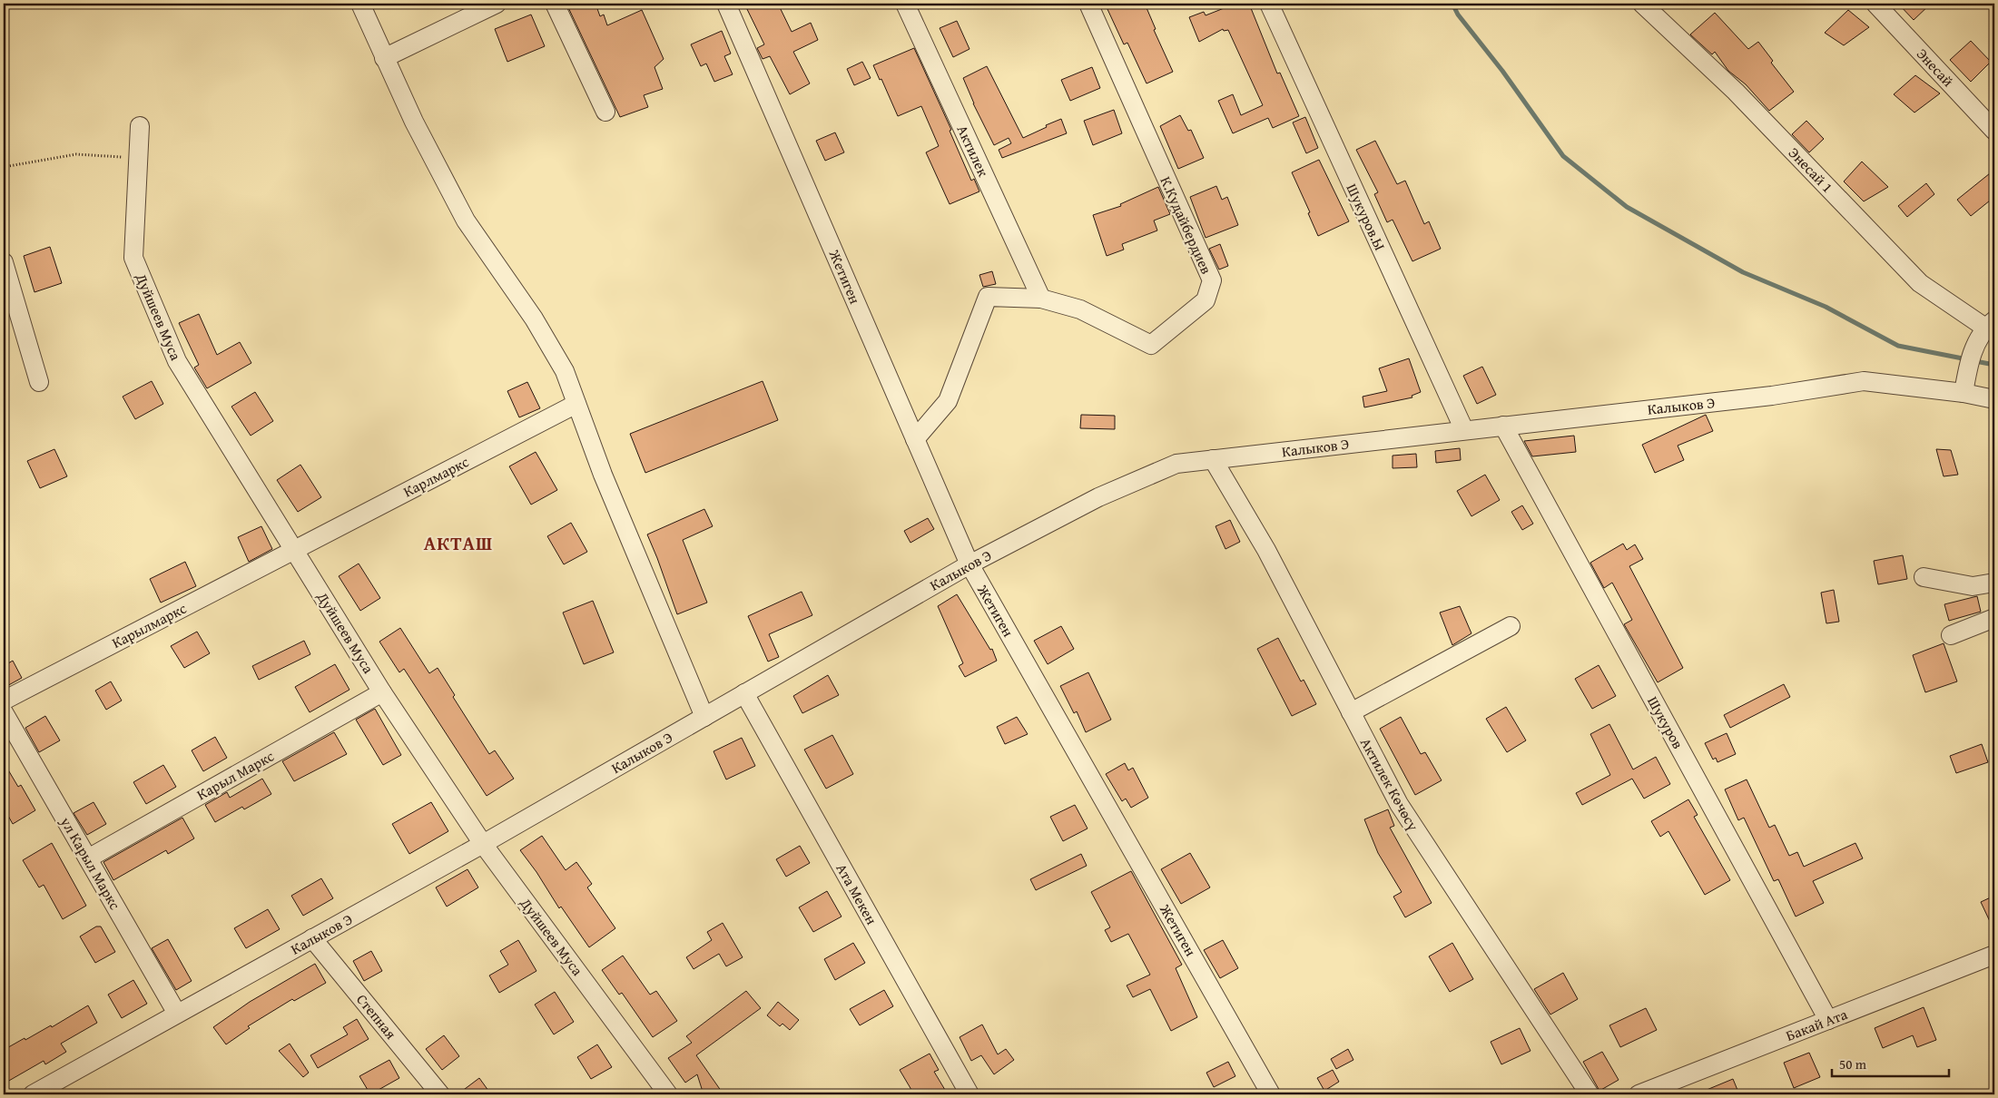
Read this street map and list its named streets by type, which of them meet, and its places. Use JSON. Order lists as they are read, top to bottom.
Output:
{
  "streets": {
    "street": [
      "Энесай",
      "Актилек",
      "Энесай 1",
      "Шукуров.Ы",
      "К.Кудайбердиев",
      "Жетиген",
      "Дуйшеев Муса",
      "Калыков Э",
      "Карлмаркс",
      "Карылмаркс",
      "Шукуров",
      "Карыл Маркс",
      "Актилек Көчөсү",
      "ул Карыл Маркс",
      "Ата Мекен",
      "Степная",
      "Бакай Ата"
    ]
  },
  "crossings": [
    ["Актилек", "К.Кудайбердиев"],
    ["Шукуров.Ы", "Калыков Э"],
    ["К.Кудайбердиев", "Жетиген"],
    ["Жетиген", "Калыков Э"],
    ["Дуйшеев Муса", "Калыков Э"],
    ["Дуйшеев Муса", "Карлмаркс"],
    ["Дуйшеев Муса", "Карылмаркс"],
    ["Дуйшеев Муса", "Карыл Маркс"],
    ["Калыков Э", "Шукуров"],
    ["Калыков Э", "Актилек Көчөсү"],
    ["Калыков Э", "ул Карыл Маркс"],
    ["Калыков Э", "Ата Мекен"],
    ["Калыков Э", "Степная"],
    ["Карлмаркс", "Карылмаркс"],
    ["Шукуров", "Бакай Ата"],
    ["Карыл Маркс", "ул Карыл Маркс"]
  ],
  "districts": ["АКТАШ"],
  "scale_bar": "50 m"
}
